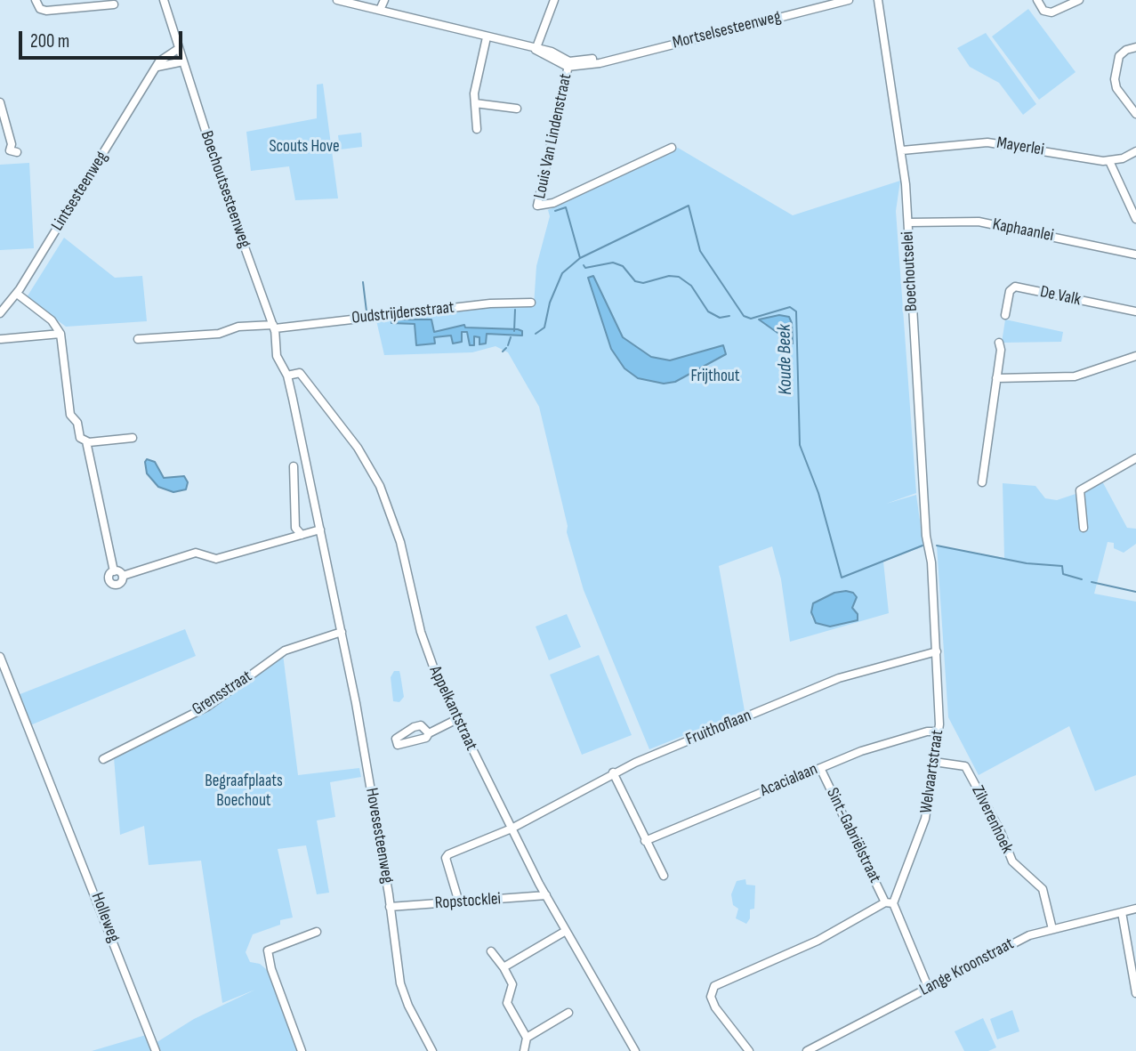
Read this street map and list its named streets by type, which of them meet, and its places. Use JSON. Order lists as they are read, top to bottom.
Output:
{
  "streets": {
    "street": [
      "Mortselsesteenweg",
      "Louis Van Lindenstraat",
      "Mayerlei",
      "Boechoutsesteenweg",
      "Lintsesteenweg",
      "Kaphaanlei",
      "Boechoutselei",
      "De Valk",
      "Oudstrijdersstraat",
      "Grensstraat",
      "Appelkantstraat",
      "Fruithoflaan",
      "Welvaartstraat",
      "Acacialaan",
      "Zilverenhoek",
      "Hovesesteenweg",
      "Sint-Gabriëlstraat",
      "Ropstocklei",
      "Holleweg",
      "Lange Kroonstraat"
    ]
  },
  "crossings": [
    ["Mortselsesteenweg", "Louis Van Lindenstraat"],
    ["Mayerlei", "Boechoutselei"],
    ["Boechoutsesteenweg", "Lintsesteenweg"],
    ["Boechoutsesteenweg", "Oudstrijdersstraat"],
    ["Boechoutsesteenweg", "Appelkantstraat"],
    ["Boechoutsesteenweg", "Hovesesteenweg"],
    ["Kaphaanlei", "Boechoutselei"],
    ["Boechoutselei", "Welvaartstraat"],
    ["Grensstraat", "Hovesesteenweg"],
    ["Appelkantstraat", "Fruithoflaan"],
    ["Appelkantstraat", "Ropstocklei"],
    ["Fruithoflaan", "Welvaartstraat"],
    ["Fruithoflaan", "Ropstocklei"],
    ["Welvaartstraat", "Acacialaan"],
    ["Welvaartstraat", "Zilverenhoek"],
    ["Welvaartstraat", "Sint-Gabriëlstraat"],
    ["Acacialaan", "Sint-Gabriëlstraat"],
    ["Zilverenhoek", "Lange Kroonstraat"],
    ["Hovesesteenweg", "Ropstocklei"],
    ["Sint-Gabriëlstraat", "Lange Kroonstraat"]
  ],
  "water": ["Koude Beek"],
  "parks": ["Scouts Hove", "Frijthout", "Begraafplaats Boechout"],
  "scale_bar": "200 m"
}
